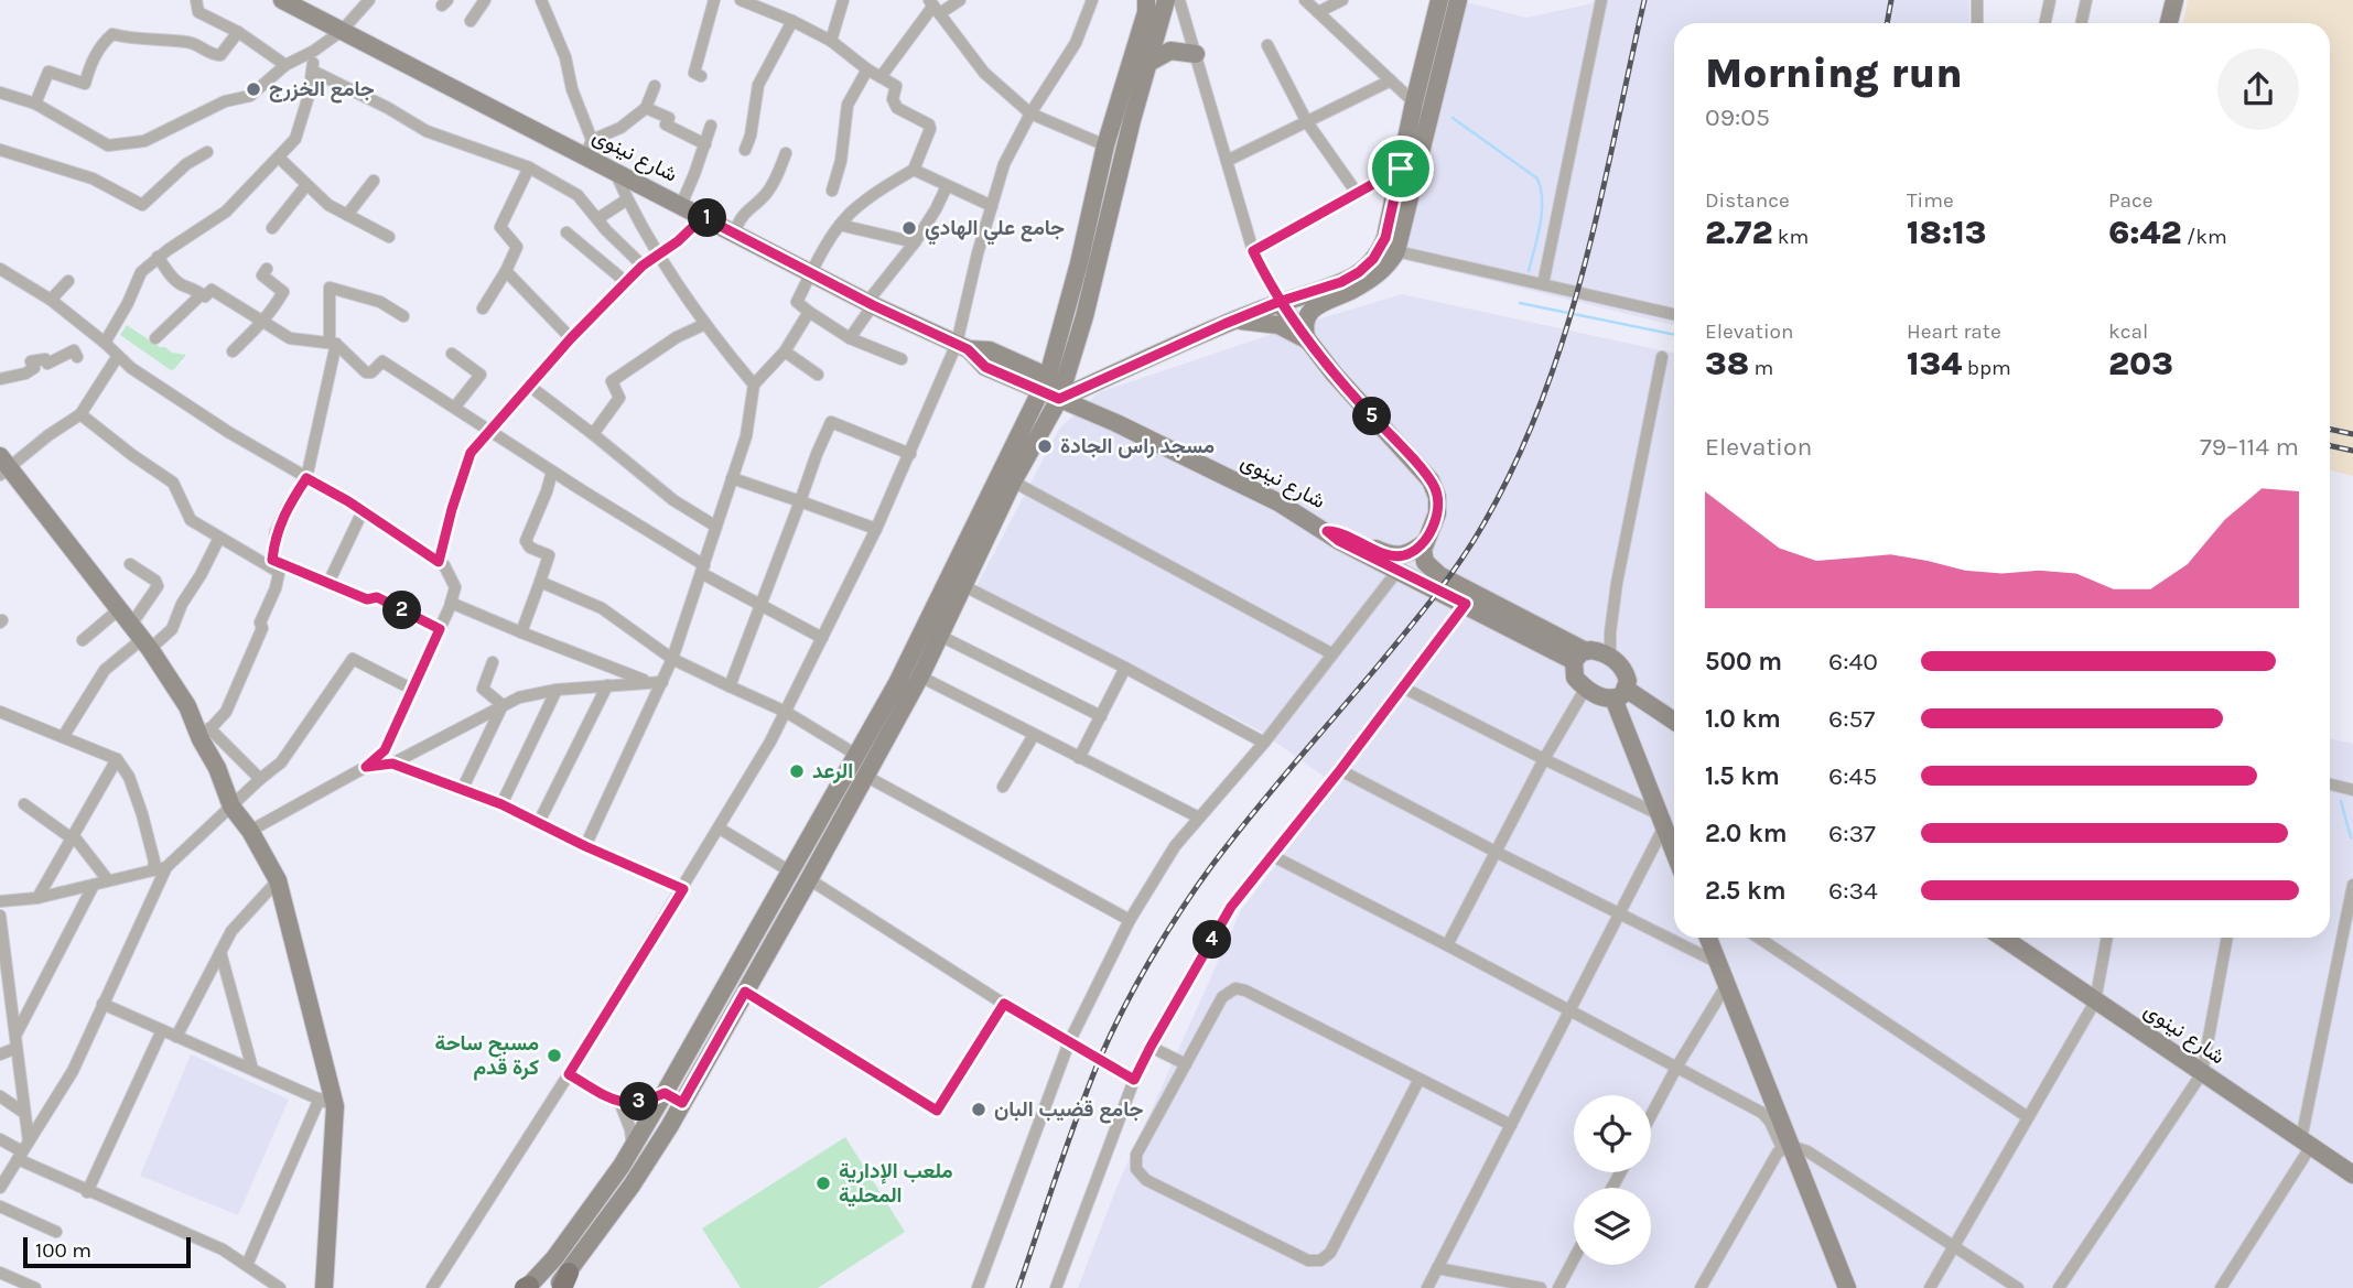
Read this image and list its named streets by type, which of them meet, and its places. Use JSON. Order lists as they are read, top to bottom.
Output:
{
  "streets": {
    "main road": ["شارع نينوى"]
  },
  "places": [
    "جامع الخزرج",
    "جامع علي الهادي",
    "مسجد راس الجادة",
    "الرعد",
    "مسبح ساحة كرة قدم",
    "جامع قضيب البان",
    "ملعب الإدارية المحلية"
  ],
  "scale_bar": "100 m",
  "page": {
    "heading": ["Morning run", "09:05"],
    "stats": [
      ["Distance", "2.72 km"],
      ["Time", "18:13"],
      ["Pace", "6:42 /km"],
      ["Elevation", "38 m"],
      ["Heart rate", "134 bpm"],
      ["kcal", "203"]
    ],
    "pins": [
      "1",
      "5",
      "2",
      "4",
      "3"
    ],
    "chart": ["Elevation", "79–114 m"],
    "list": [
      {
        "name": "500 m",
        "note": "6:40"
      },
      {
        "name": "1.0 km",
        "note": "6:57"
      },
      {
        "name": "1.5 km",
        "note": "6:45"
      },
      {
        "name": "2.0 km",
        "note": "6:37"
      },
      {
        "name": "2.5 km",
        "note": "6:34"
      }
    ],
    "scale": "100 m"
  }
}
